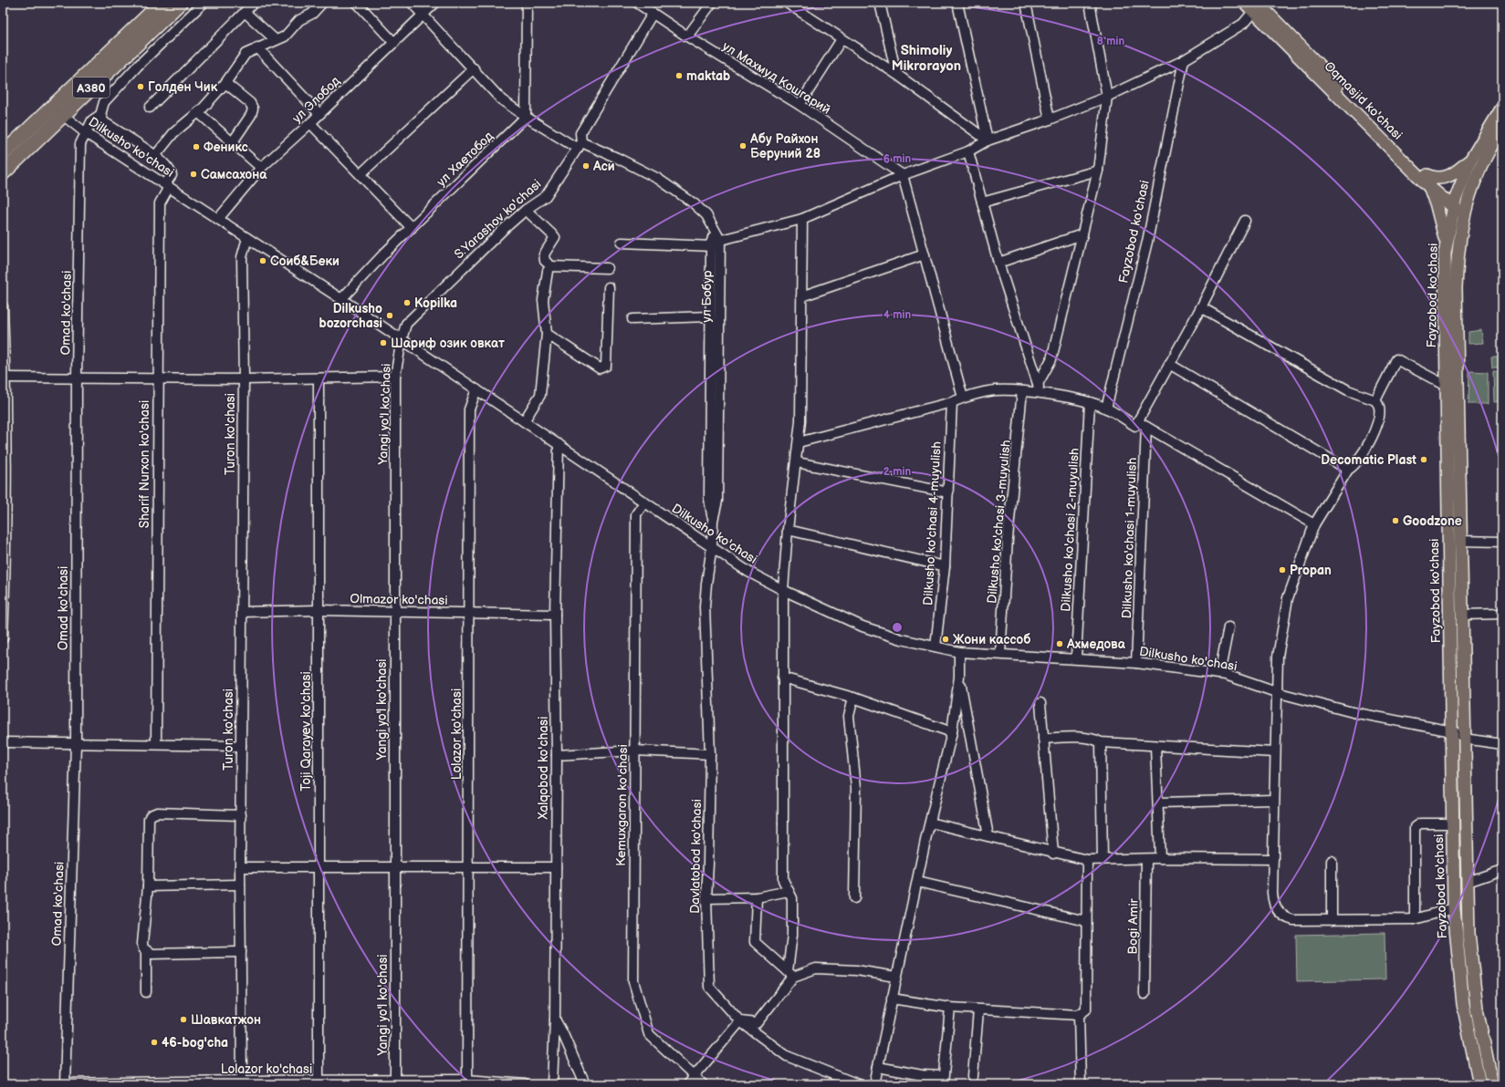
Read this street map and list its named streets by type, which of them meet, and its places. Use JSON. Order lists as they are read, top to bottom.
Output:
{
  "streets": {
    "highway": ["A380"],
    "main road": ["Oqmasjid ko'chasi", "Fayzobod ko'chasi"],
    "street": [
      "ул Махмуд Кошгарий",
      "ул Элобод",
      "Dilkusho ko'chasi",
      "ул Хаетобод",
      "S.Yarashov ko'chasi",
      "ул Бобур",
      "Omad ko'chasi",
      "Yangi yo'l ko'chasi",
      "Turon ko'chasi",
      "Sharif Nurxon ko'chasi",
      "Dilkusho ko'chasi 3-muyulish",
      "Dilkusho ko'chasi 4-muyulish",
      "Dilkusho ko'chasi 2-muyulish",
      "Dilkusho ko'chasi 1-muyulish",
      "Olmazor ko'chasi",
      "Toji Qarayev ko'chasi",
      "Lolazor ko'chasi",
      "Xalqobod ko'chasi",
      "Kemuxgaron ko'chasi",
      "Davlatobod ko'chasi"
    ]
  },
  "crossings": [
    ["ул Махмуд Кошгарий", "S.Yarashov ko'chasi"],
    ["A380", "Dilkusho ko'chasi"],
    ["ул Элобод", "Dilkusho ko'chasi"],
    ["Oqmasjid ko'chasi", "Fayzobod ko'chasi"],
    ["Dilkusho ko'chasi", "ул Хаетобод"],
    ["Dilkusho ko'chasi", "S.Yarashov ko'chasi"],
    ["Dilkusho ko'chasi", "Fayzobod ko'chasi"],
    ["Dilkusho ko'chasi", "ул Бобур"],
    ["Dilkusho ko'chasi", "Omad ko'chasi"],
    ["Dilkusho ko'chasi", "Yangi yo'l ko'chasi"],
    ["Dilkusho ko'chasi", "Turon ko'chasi"],
    ["Dilkusho ko'chasi", "Sharif Nurxon ko'chasi"],
    ["Dilkusho ko'chasi", "Dilkusho ko'chasi 3-muyulish"],
    ["Dilkusho ko'chasi", "Dilkusho ko'chasi 4-muyulish"],
    ["Dilkusho ko'chasi", "Dilkusho ko'chasi 2-muyulish"],
    ["Dilkusho ko'chasi", "Dilkusho ko'chasi 1-muyulish"],
    ["Dilkusho ko'chasi", "Lolazor ko'chasi"],
    ["Dilkusho ko'chasi", "Xalqobod ko'chasi"],
    ["Dilkusho ko'chasi", "Kemuxgaron ko'chasi"],
    ["Dilkusho ko'chasi", "Davlatobod ko'chasi"],
    ["S.Yarashov ko'chasi", "Yangi yo'l ko'chasi"],
    ["ул Бобур", "Davlatobod ko'chasi"],
    ["Omad ko'chasi", "Turon ko'chasi"],
    ["Omad ko'chasi", "Lolazor ko'chasi"],
    ["Yangi yo'l ko'chasi", "Turon ko'chasi"],
    ["Yangi yo'l ko'chasi", "Olmazor ko'chasi"],
    ["Yangi yo'l ko'chasi", "Lolazor ko'chasi"],
    ["Turon ko'chasi", "Sharif Nurxon ko'chasi"],
    ["Turon ko'chasi", "Olmazor ko'chasi"],
    ["Turon ko'chasi", "Toji Qarayev ko'chasi"],
    ["Turon ko'chasi", "Lolazor ko'chasi"],
    ["Olmazor ko'chasi", "Toji Qarayev ko'chasi"],
    ["Olmazor ko'chasi", "Lolazor ko'chasi"],
    ["Olmazor ko'chasi", "Xalqobod ko'chasi"],
    ["Toji Qarayev ko'chasi", "Lolazor ko'chasi"]
  ],
  "districts": ["Shimoliy Mikrorayon"],
  "places": [
    "maktab",
    "Голден Чик",
    "Абу Райхон Беруний 28",
    "Феникс",
    "Аси",
    "Самсахона",
    "Соиб&Беки",
    "Kopilka",
    "Dilkusho bozorchasi",
    "Шариф озик овкат",
    "Decomatic Plast",
    "Goodzone",
    "Propan",
    "Жони кассоб",
    "Ахмедова",
    "Шавкатжон",
    "46-bog'cha"
  ],
  "rings": [
    "8 min",
    "6 min",
    "4 min",
    "2 min"
  ]
}
